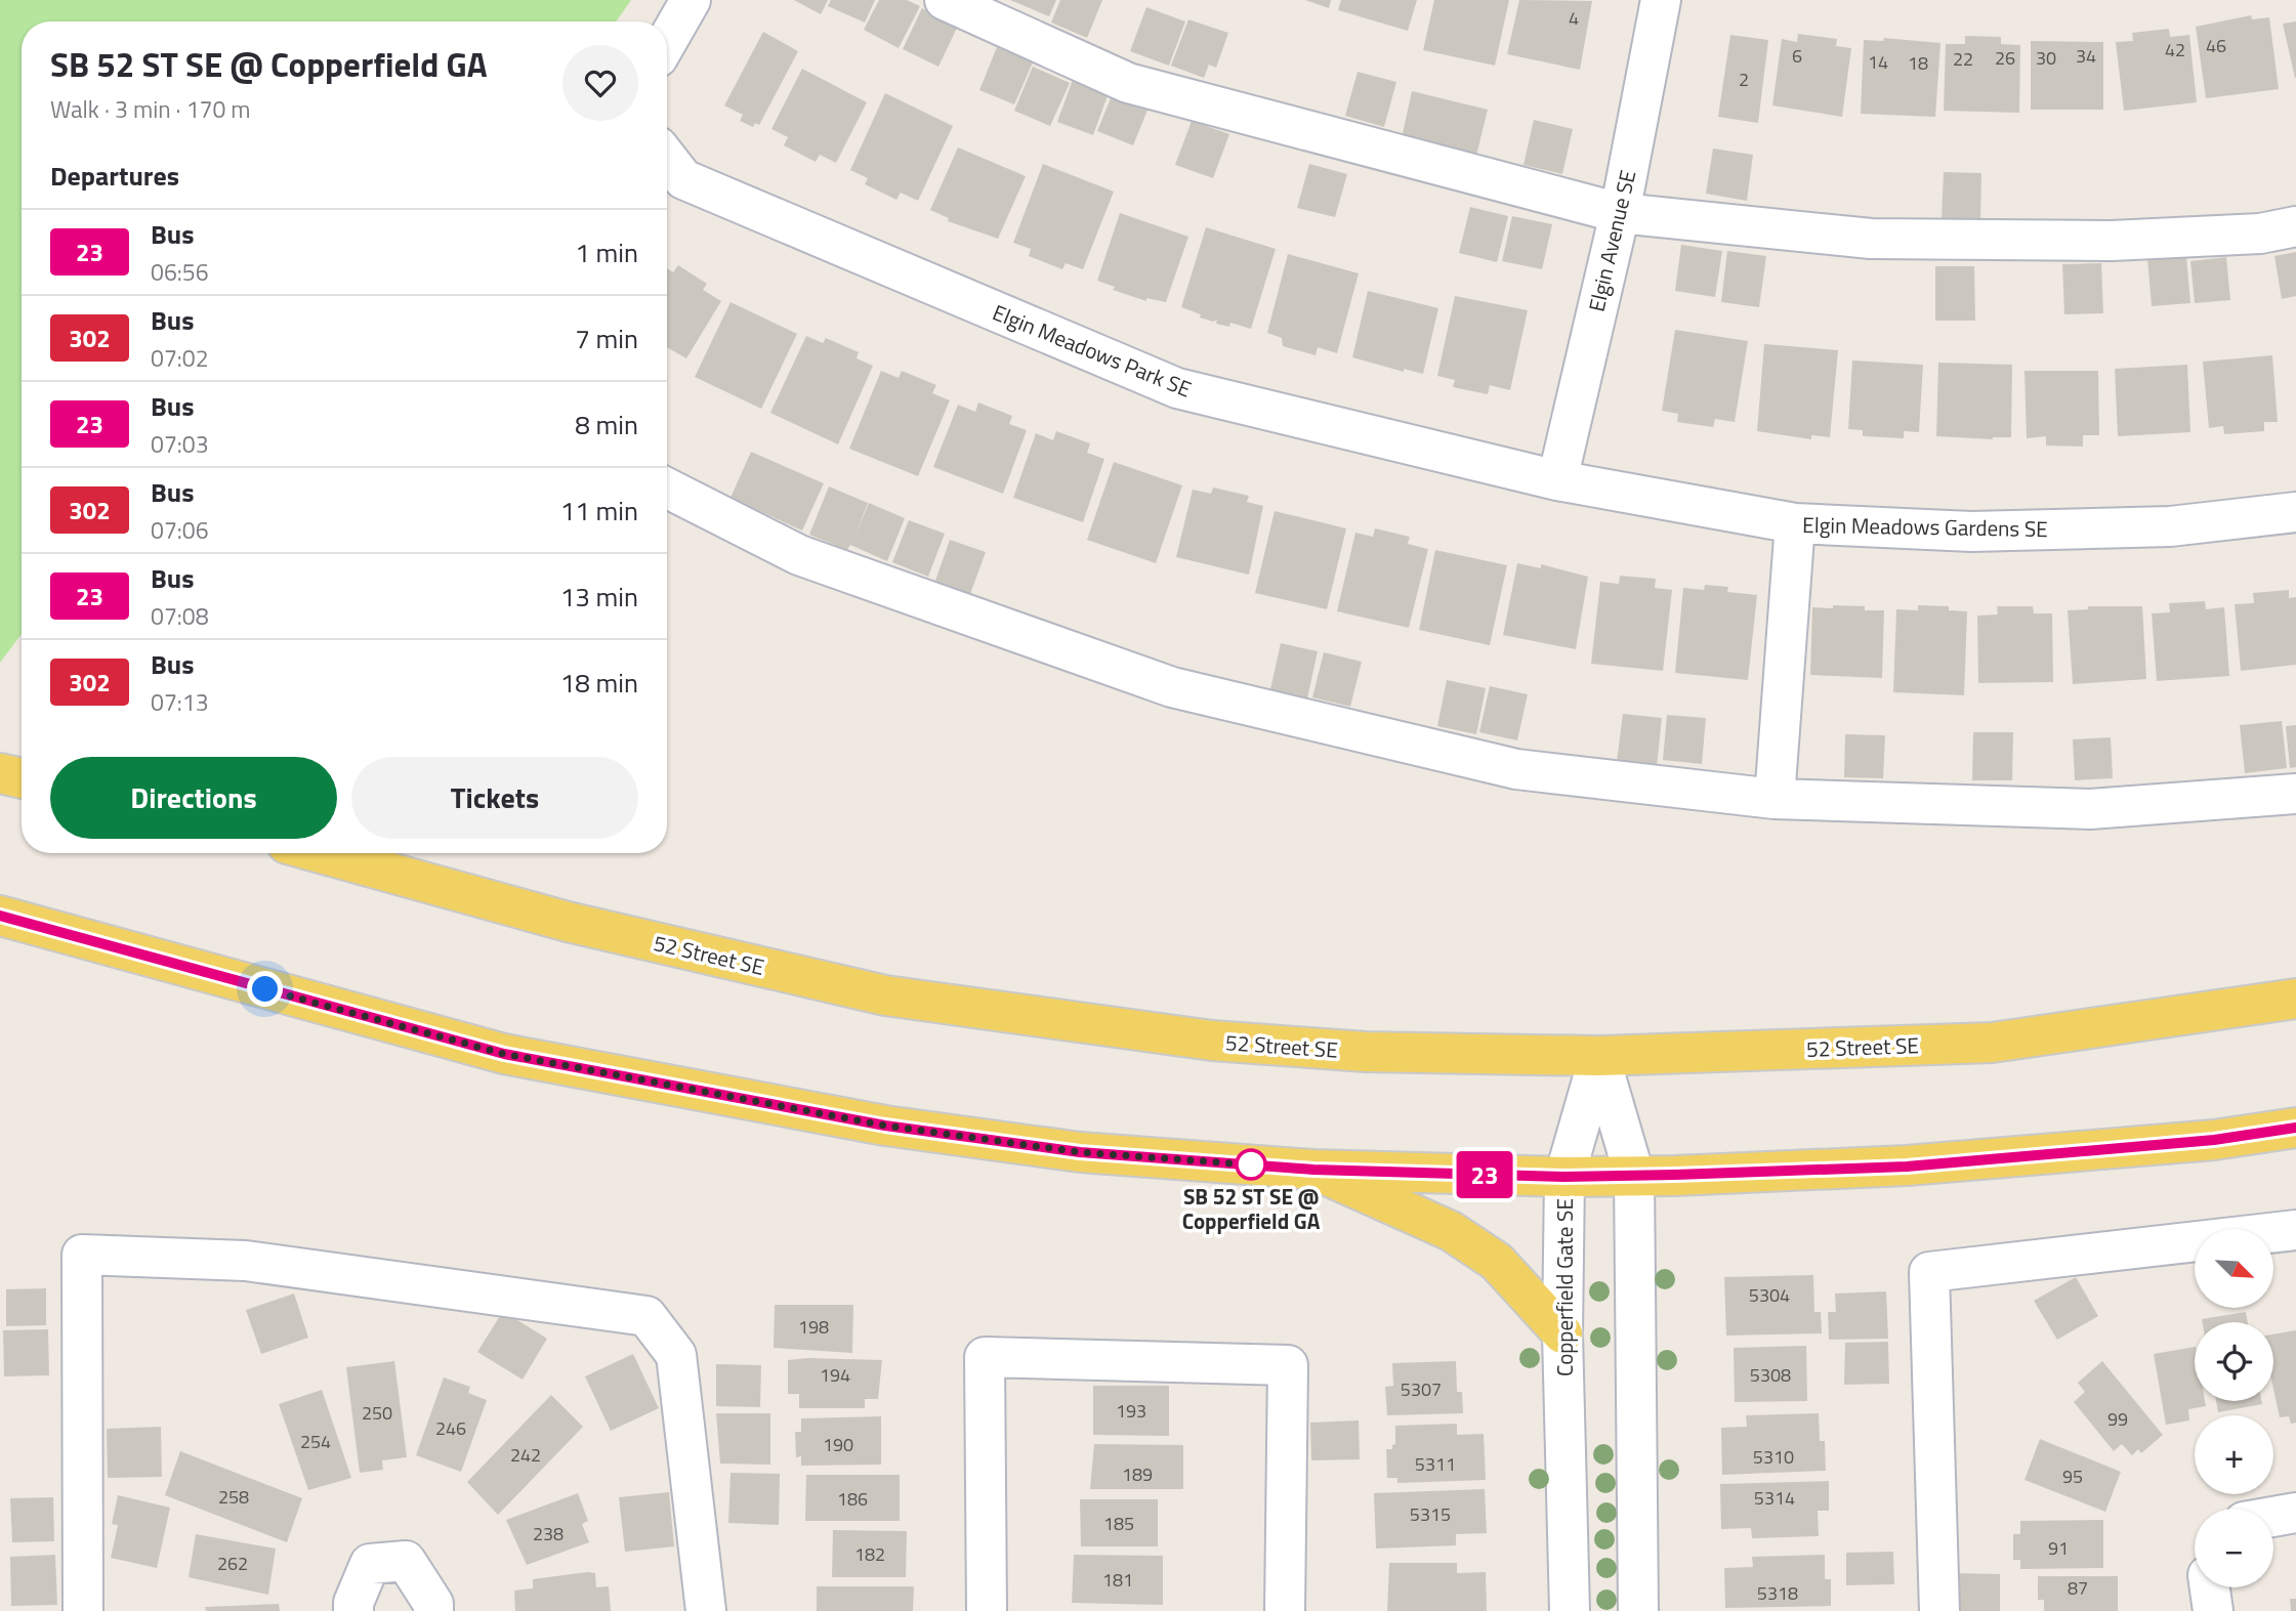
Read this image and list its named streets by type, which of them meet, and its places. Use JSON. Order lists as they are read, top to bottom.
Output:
{
  "streets": {
    "main road": ["52 Street SE"],
    "street": [
      "Elgin Avenue SE",
      "Elgin Meadows Park SE",
      "Elgin Meadows Gardens SE",
      "Copperfield Gate SE"
    ]
  },
  "crossings": [
    ["Elgin Avenue SE", "Elgin Meadows Park SE"],
    ["Elgin Avenue SE", "Elgin Meadows Gardens SE"],
    ["Elgin Meadows Park SE", "Elgin Meadows Gardens SE"],
    ["52 Street SE", "Copperfield Gate SE"]
  ],
  "places": ["SB 52 ST SE @ Copperfield GA"],
  "lines": ["bus line 23"],
  "house_numbers": [
    "4",
    "46",
    "42",
    "6",
    "34",
    "26",
    "30",
    "22",
    "14",
    "18",
    "2",
    "5304",
    "198",
    "194",
    "5308",
    "5307",
    "193",
    "250",
    "99",
    "246",
    "254",
    "190",
    "242",
    "5310",
    "5311",
    "189",
    "95",
    "258",
    "5314",
    "186",
    "5315",
    "185",
    "238",
    "91",
    "182",
    "262",
    "181",
    "87",
    "5318"
  ],
  "north": "bottom right",
  "page": {
    "on_map": "23",
    "heading": [
      ["SB 52 ST SE @ Copperfield GA", "Walk · 3 min · 170 m"],
      "Departures"
    ],
    "list": [
      {
        "mark": "23",
        "name": "Bus",
        "note": "06:56",
        "value": "1 min"
      },
      {
        "mark": "302",
        "name": "Bus",
        "note": "07:02",
        "value": "7 min"
      },
      {
        "mark": "23",
        "name": "Bus",
        "note": "07:03",
        "value": "8 min"
      },
      {
        "mark": "302",
        "name": "Bus",
        "note": "07:06",
        "value": "11 min"
      },
      {
        "mark": "23",
        "name": "Bus",
        "note": "07:08",
        "value": "13 min"
      },
      {
        "mark": "302",
        "name": "Bus",
        "note": "07:13",
        "value": "18 min"
      }
    ],
    "buttons": ["Directions", "Tickets"],
    "map_buttons": ["+", "−"]
  }
}
